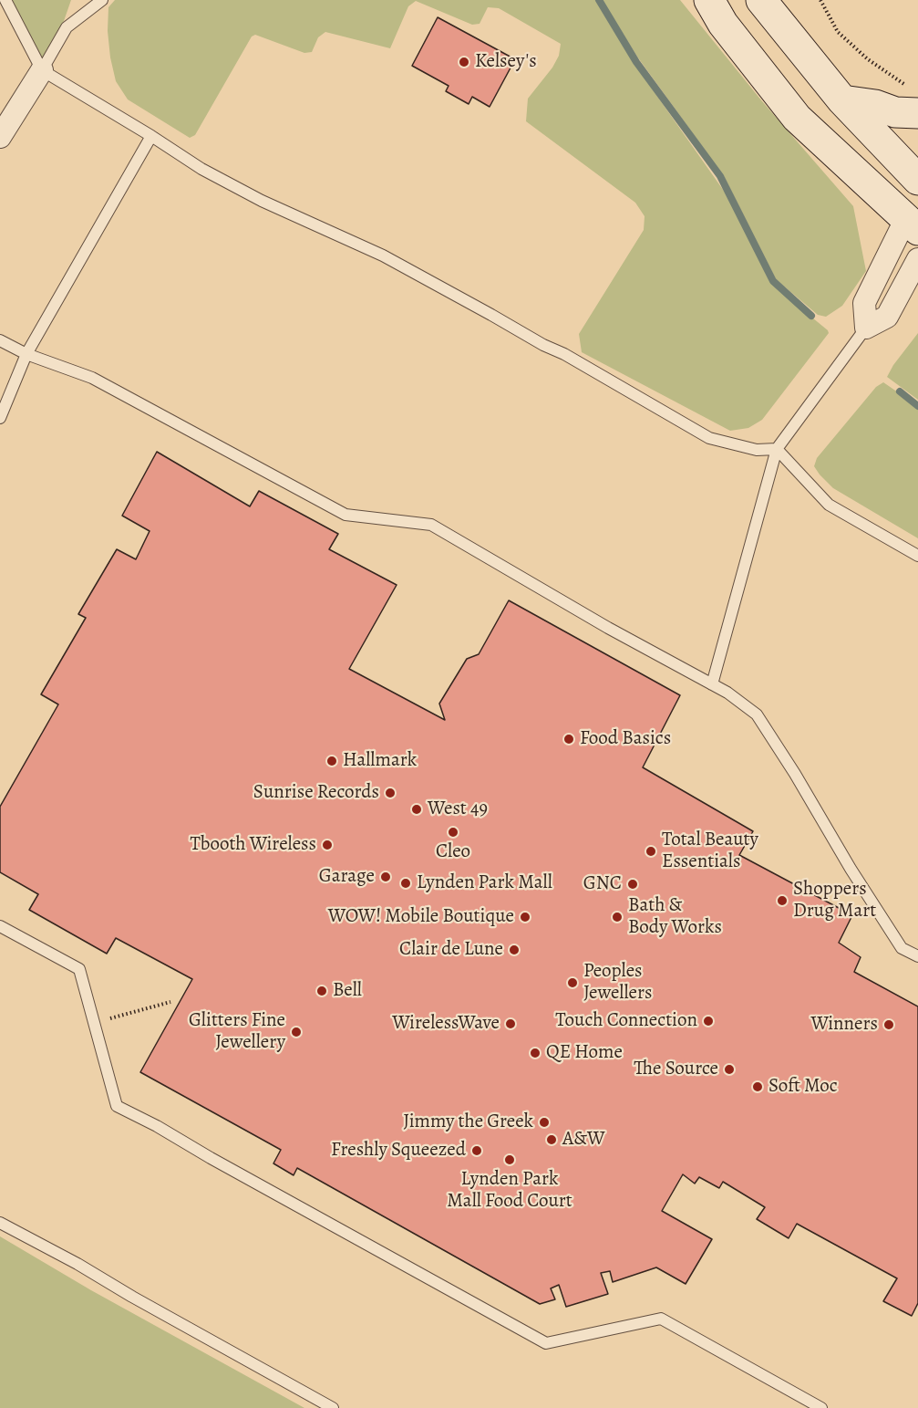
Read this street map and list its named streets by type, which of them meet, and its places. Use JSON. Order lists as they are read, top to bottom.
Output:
{
  "places": [
    "Kelsey's",
    "Food Basics",
    "Hallmark",
    "Sunrise Records",
    "West 49",
    "Cleo",
    "Tbooth Wireless",
    "Total Beauty Essentials",
    "Garage",
    "Lynden Park Mall",
    "GNC",
    "Shoppers Drug Mart",
    "WOW! Mobile Boutique",
    "Bath & Body Works",
    "Clair de Lune",
    "Peoples Jewellers",
    "Bell",
    "Touch Connection",
    "WirelessWave",
    "Winners",
    "Glitters Fine Jewellery",
    "QE Home",
    "The Source",
    "Soft Moc",
    "Jimmy the Greek",
    "A&W",
    "Freshly Squeezed",
    "Lynden Park Mall Food Court"
  ]
}
